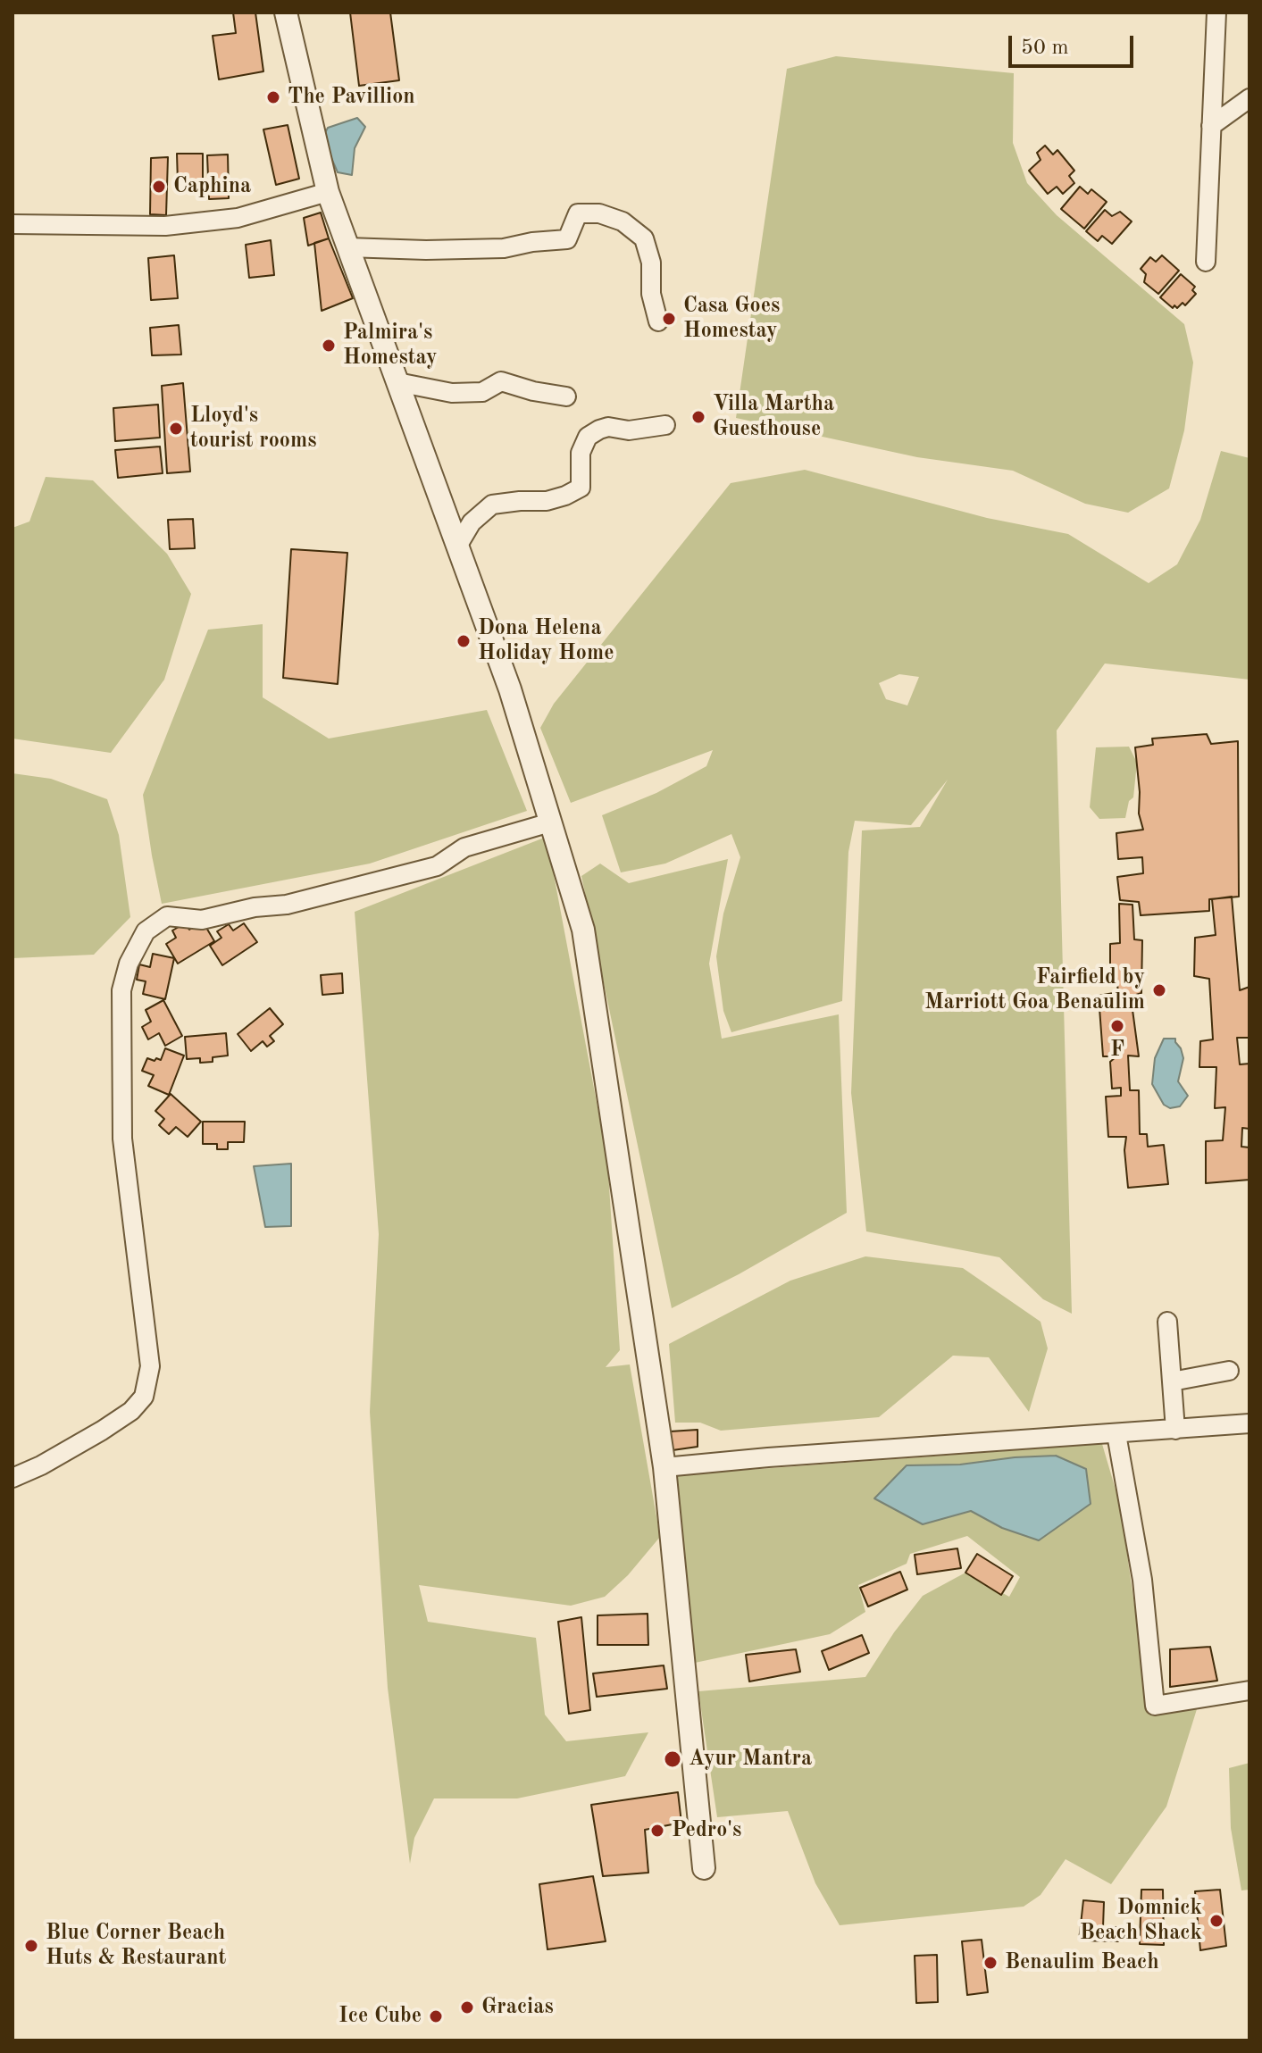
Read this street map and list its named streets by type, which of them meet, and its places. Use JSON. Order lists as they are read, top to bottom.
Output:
{
  "places": [
    "The Pavillion",
    "Caphina",
    "Casa Goes Homestay",
    "Palmira's Homestay",
    "Villa Martha Guesthouse",
    "Lloyd's tourist rooms",
    "Dona Helena Holiday Home",
    "Fairfield by Marriott Goa Benaulim",
    "F",
    "Ayur Mantra",
    "Pedro's",
    "Domnick Beach Shack",
    "Blue Corner Beach Huts & Restaurant",
    "Benaulim Beach",
    "Gracias",
    "Ice Cube"
  ],
  "scale_bar": "50 m"
}
